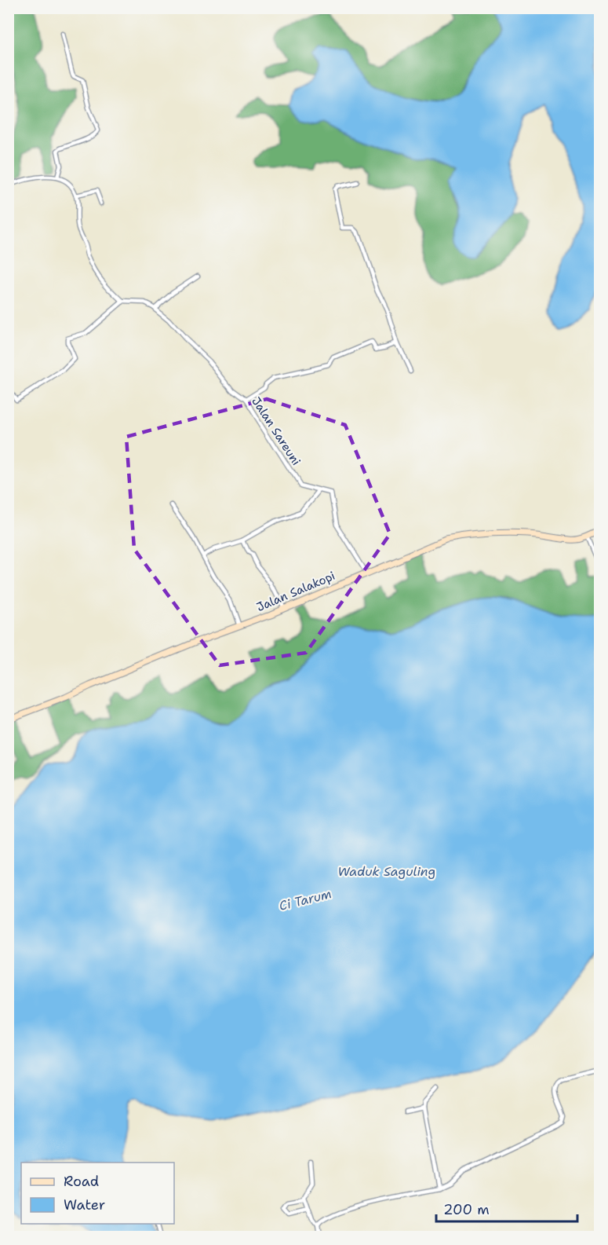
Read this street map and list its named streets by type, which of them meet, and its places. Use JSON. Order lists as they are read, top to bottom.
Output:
{
  "streets": {
    "street": ["Jalan Sareuni", "Jalan Salakopi"]
  },
  "crossings": [
    ["Jalan Sareuni", "Jalan Salakopi"]
  ],
  "water": ["Waduk Saguling", "Ci Tarum"],
  "legend": ["Road", "Water"],
  "scale_bar": "200 m"
}
